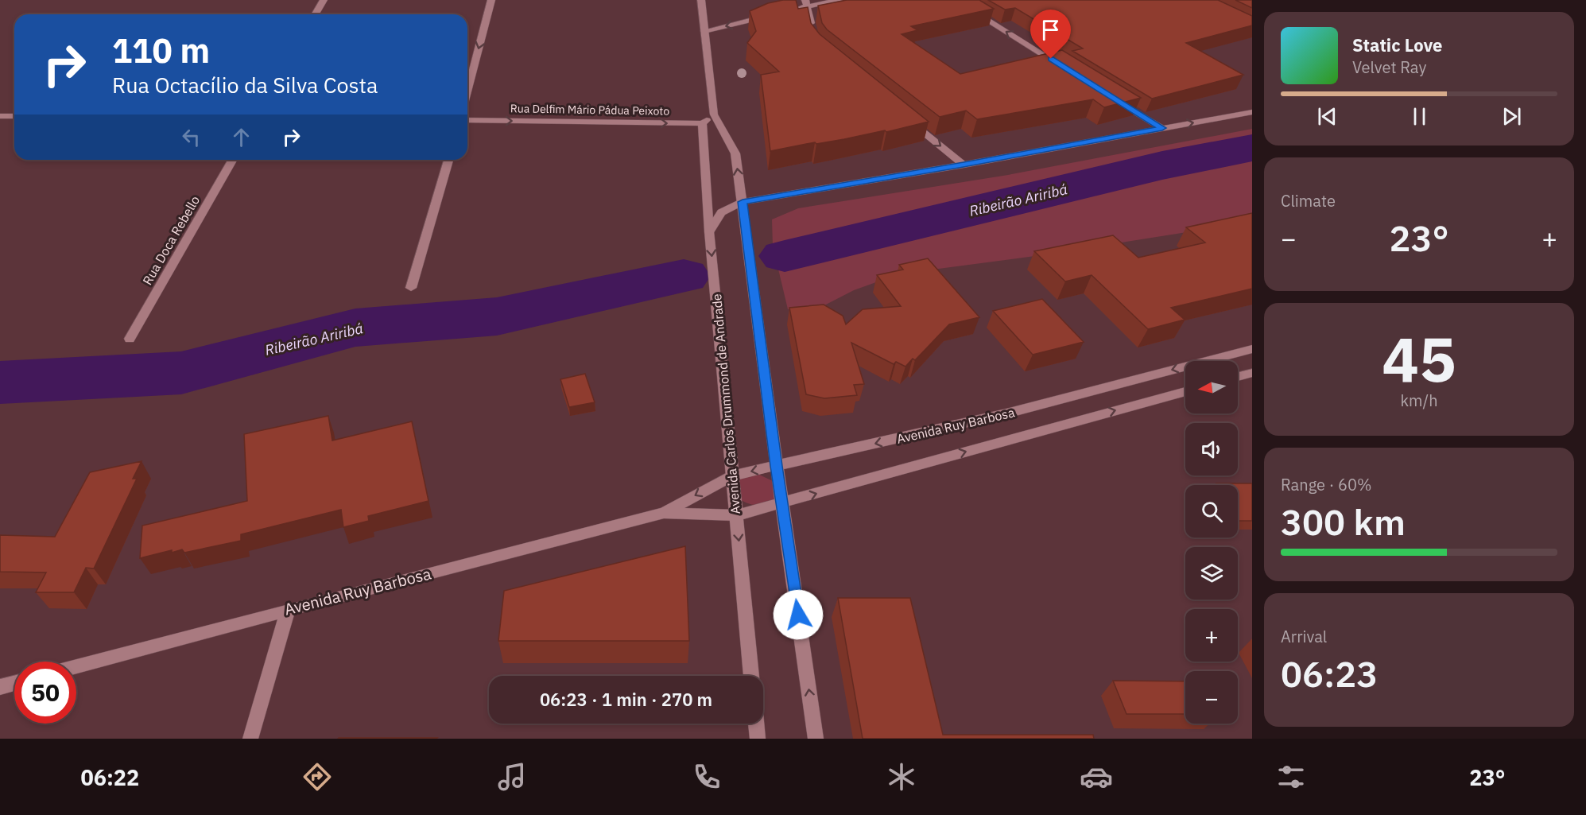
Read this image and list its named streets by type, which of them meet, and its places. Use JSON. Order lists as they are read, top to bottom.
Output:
{
  "streets": {
    "main road": [
      "Rua Delfim Mário Pádua Peixoto",
      "Rua Doca Rebello",
      "Avenida Carlos Drummond de Andrade",
      "Avenida Ruy Barbosa"
    ]
  },
  "crossings": [
    ["Rua Delfim Mário Pádua Peixoto", "Avenida Carlos Drummond de Andrade"],
    ["Avenida Carlos Drummond de Andrade", "Avenida Ruy Barbosa"]
  ],
  "one_way": ["Rua Delfim Mário Pádua Peixoto"],
  "water": ["Ribeirão Ariribá"],
  "north": "left",
  "page": {
    "turn": ["110 m", "Rua Octacílio da Silva Costa"],
    "song": ["Static Love", "Velvet Ray"],
    "tile": [
      "Climate",
      ["45", "km/h"],
      ["Range · 60%", "300 km"],
      ["Arrival", "06:23"]
    ],
    "heat": ["−", "23°", "+"],
    "map_buttons": ["+", "−"],
    "limit": "50",
    "trip": "06:23 · 1 min · 270 m",
    "tabs": ["06:22", "23°"]
  }
}
